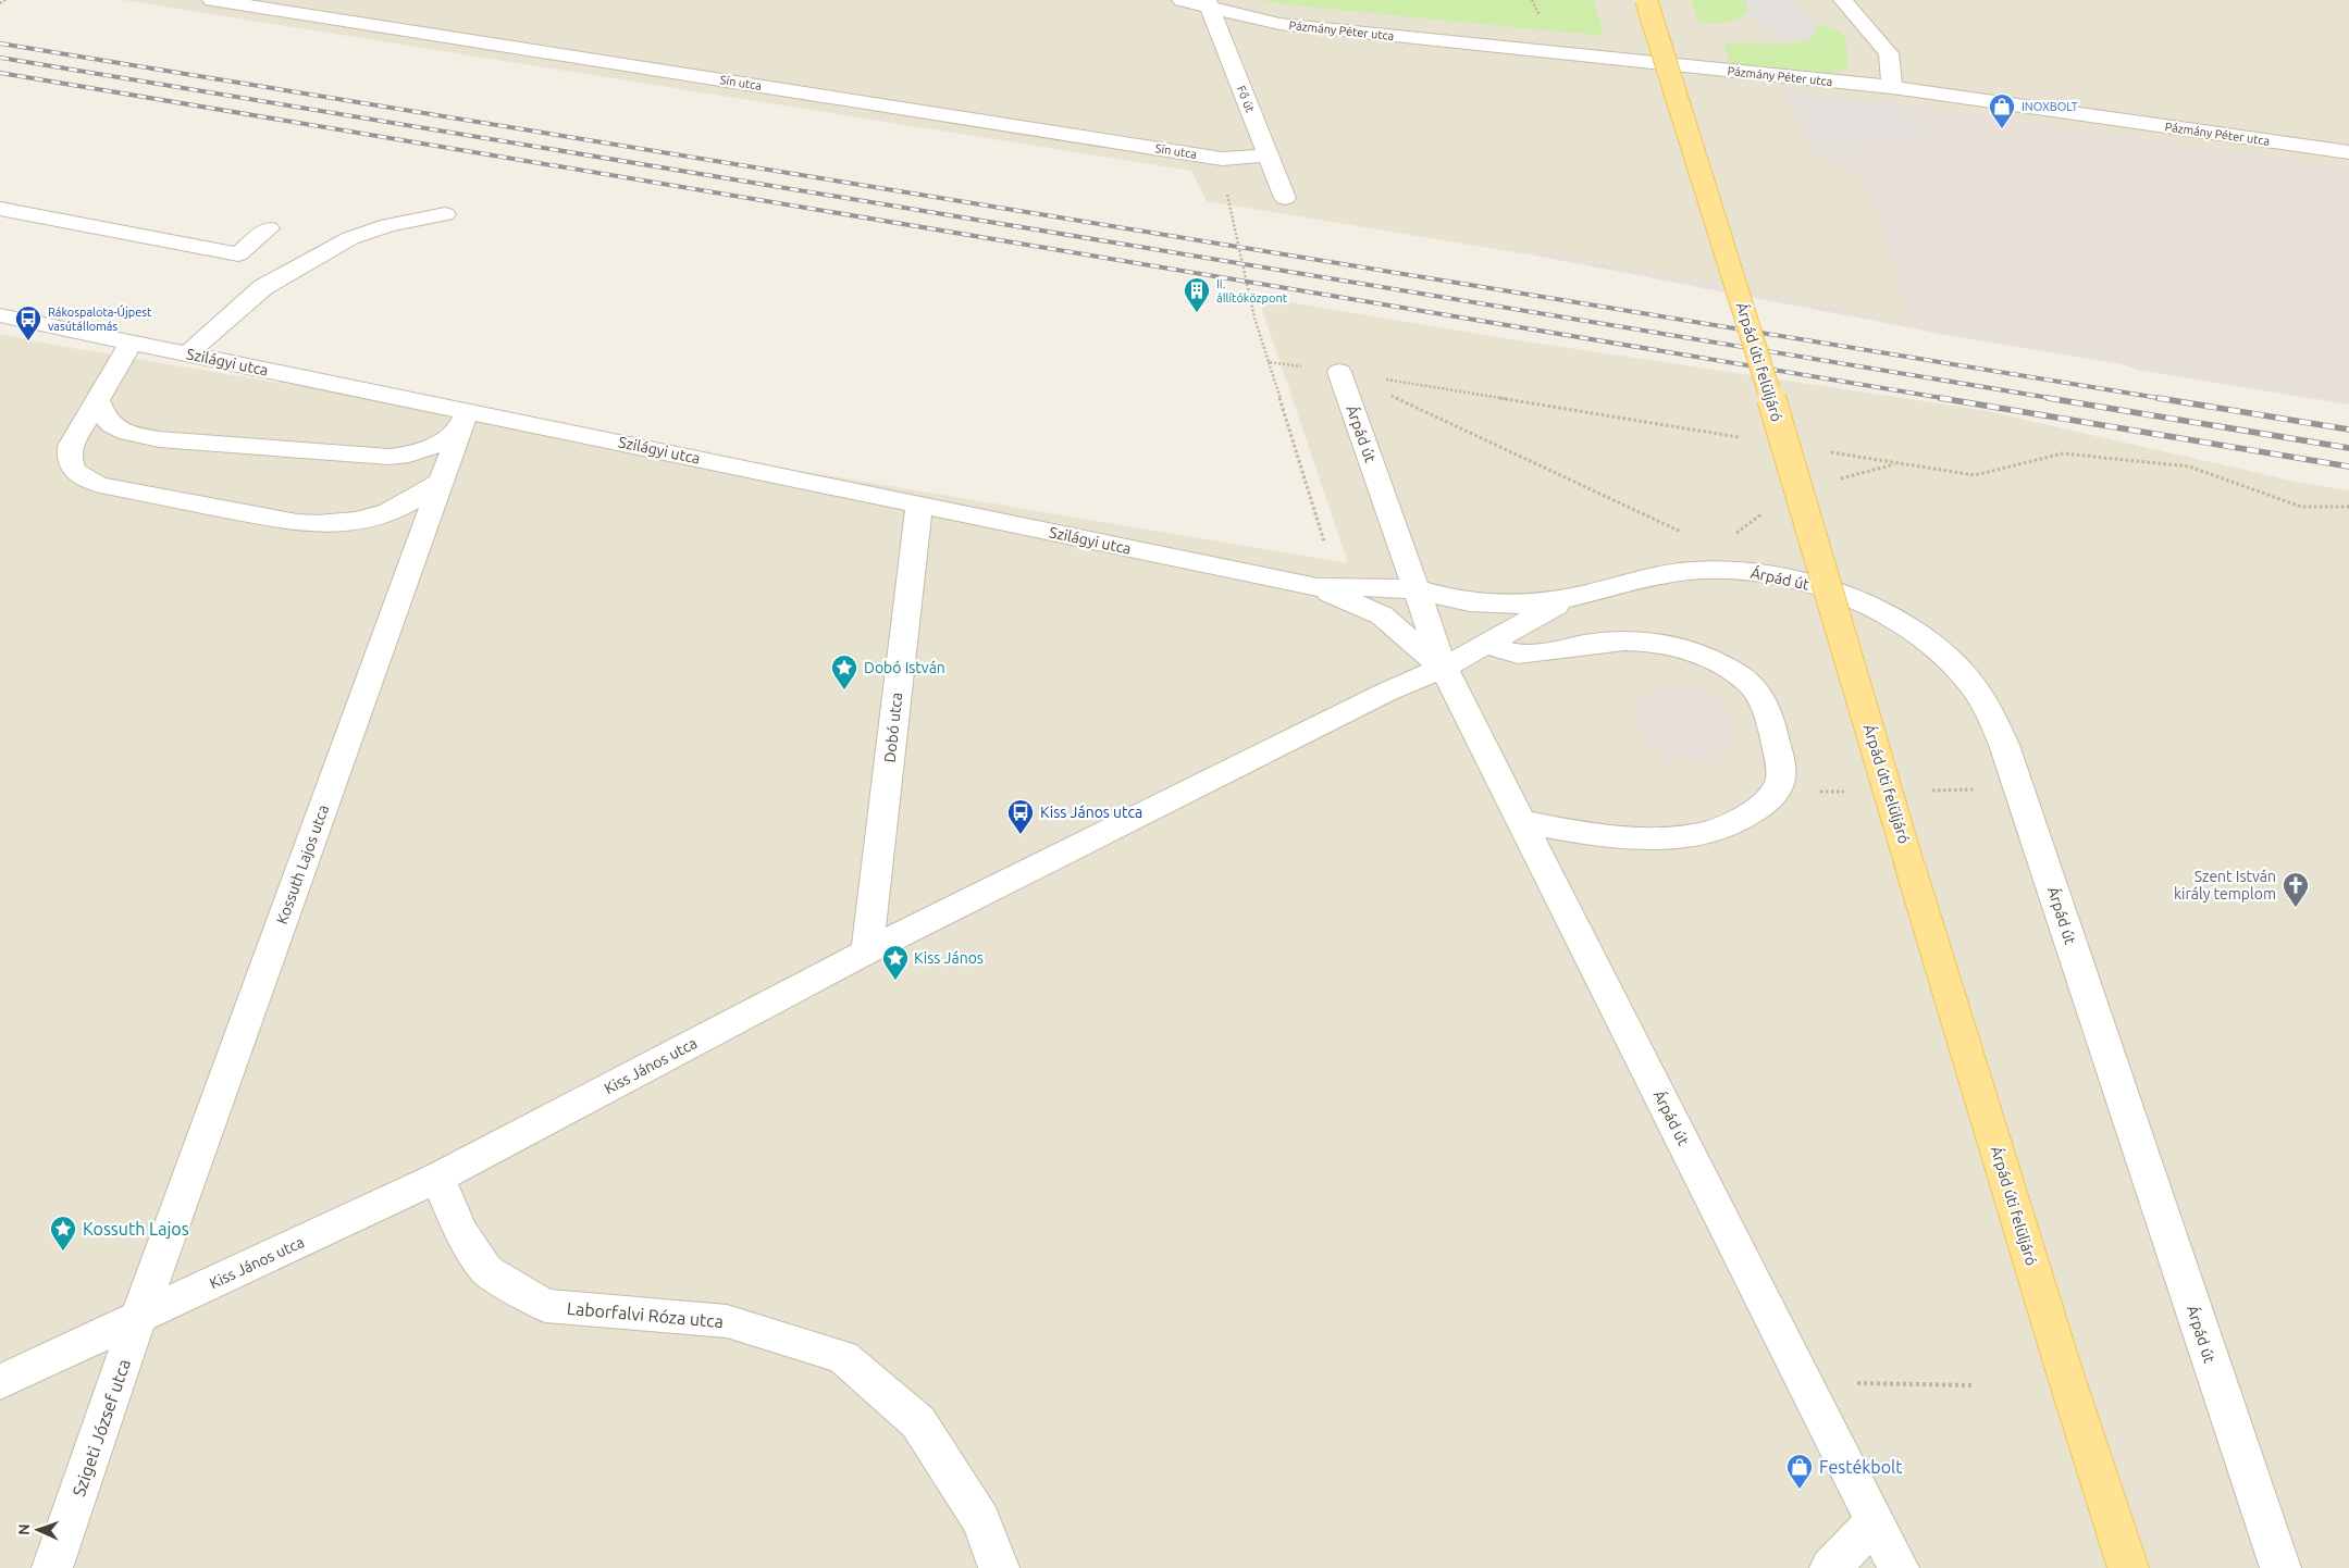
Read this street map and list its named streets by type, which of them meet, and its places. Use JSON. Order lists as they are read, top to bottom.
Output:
{
  "streets": {
    "main road": ["Árpád úti felüljáró"],
    "street": [
      "Pázmány Péter utca",
      "Sín utca",
      "Fő út",
      "Szilágyi utca",
      "Árpád út",
      "Dobó utca",
      "Kossuth Lajos utca",
      "Kiss János utca",
      "Laborfalvi Róza utca",
      "Szigeti József utca"
    ]
  },
  "crossings": [
    ["Pázmány Péter utca", "Fő út"],
    ["Sín utca", "Fő út"],
    ["Szilágyi utca", "Árpád út"],
    ["Szilágyi utca", "Dobó utca"],
    ["Szilágyi utca", "Kossuth Lajos utca"],
    ["Szilágyi utca", "Kiss János utca"],
    ["Árpád út", "Kiss János utca"],
    ["Dobó utca", "Kiss János utca"],
    ["Kossuth Lajos utca", "Kiss János utca"],
    ["Kossuth Lajos utca", "Szigeti József utca"],
    ["Kiss János utca", "Laborfalvi Róza utca"],
    ["Kiss János utca", "Szigeti József utca"]
  ],
  "places": {
    "shop": ["INOXBOLT", "Festékbolt"],
    "building": ["II. állítóközpont"],
    "bus stop": ["Rákospalota-Újpest vasútállomás", "Kiss János utca"],
    "place": ["Dobó István", "Kiss János", "Kossuth Lajos"],
    "church": ["Szent István király templom"]
  },
  "north": "left"
}
